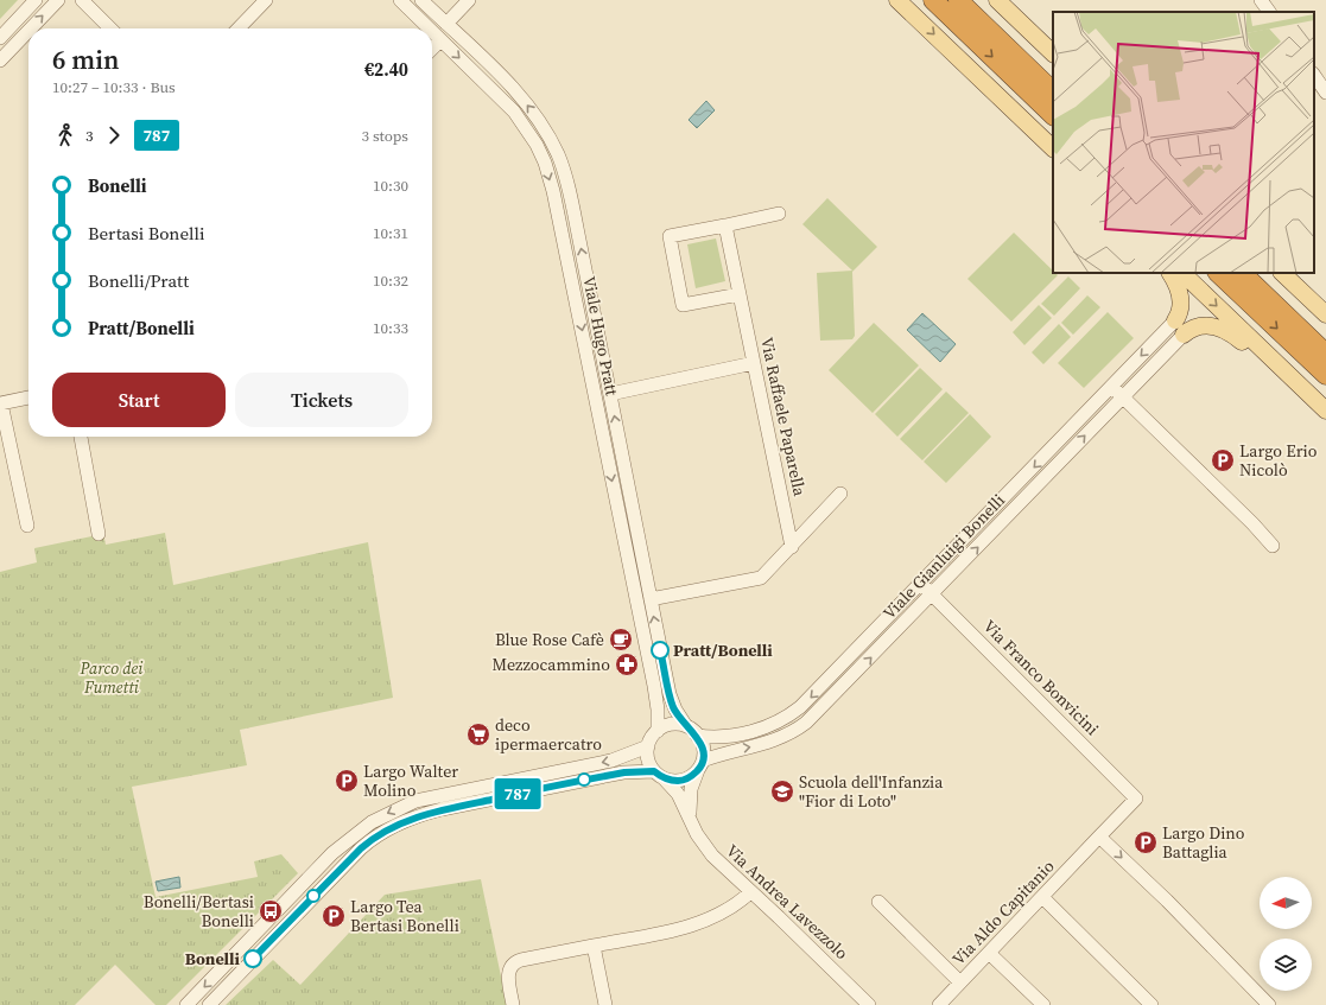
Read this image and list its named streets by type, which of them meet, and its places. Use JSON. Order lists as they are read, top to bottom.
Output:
{
  "streets": {
    "street": [
      "Viale Hugo Pratt",
      "Via Raffaele Paparella",
      "Viale Gianluigi Bonelli",
      "Via Franco Bonvicini",
      "Via Andrea Lavezzolo",
      "Via Aldo Capitanio"
    ]
  },
  "crossings": [
    ["Viale Hugo Pratt", "Via Raffaele Paparella"],
    ["Viale Hugo Pratt", "Viale Gianluigi Bonelli"],
    ["Viale Hugo Pratt", "Via Andrea Lavezzolo"],
    ["Viale Gianluigi Bonelli", "Via Franco Bonvicini"],
    ["Viale Gianluigi Bonelli", "Via Andrea Lavezzolo"],
    ["Via Franco Bonvicini", "Via Aldo Capitanio"]
  ],
  "parks": ["Parco dei Fumetti"],
  "places": {
    "parking": [
      "Largo Erio Nicolò",
      "Largo Walter Molino",
      "Largo Dino Battaglia",
      "Largo Tea Bertasi Bonelli"
    ],
    "cafe": ["Blue Rose Cafè"],
    "other": ["Pratt/Bonelli", "Bonelli"],
    "pharmacy": ["Mezzocammino"],
    "supermarket": ["deco ipermaercatro"],
    "school or university": ["Scuola dell'Infanzia \"Fior di Loto\""],
    "bus stop": ["Bonelli/Bertasi Bonelli"]
  },
  "lines": ["bus line 787"],
  "north": "left",
  "page": {
    "on_map": "787",
    "heading": ["6 min", "10:27 – 10:33 · Bus", "€2.40"],
    "legs": ["3", "787", "3 stops"],
    "list": [
      {
        "name": "Bonelli",
        "value": "10:30"
      },
      {
        "name": "Bertasi Bonelli",
        "value": "10:31"
      },
      {
        "name": "Bonelli/Pratt",
        "value": "10:32"
      },
      {
        "name": "Pratt/Bonelli",
        "value": "10:33"
      }
    ],
    "buttons": ["Start", "Tickets"]
  }
}
